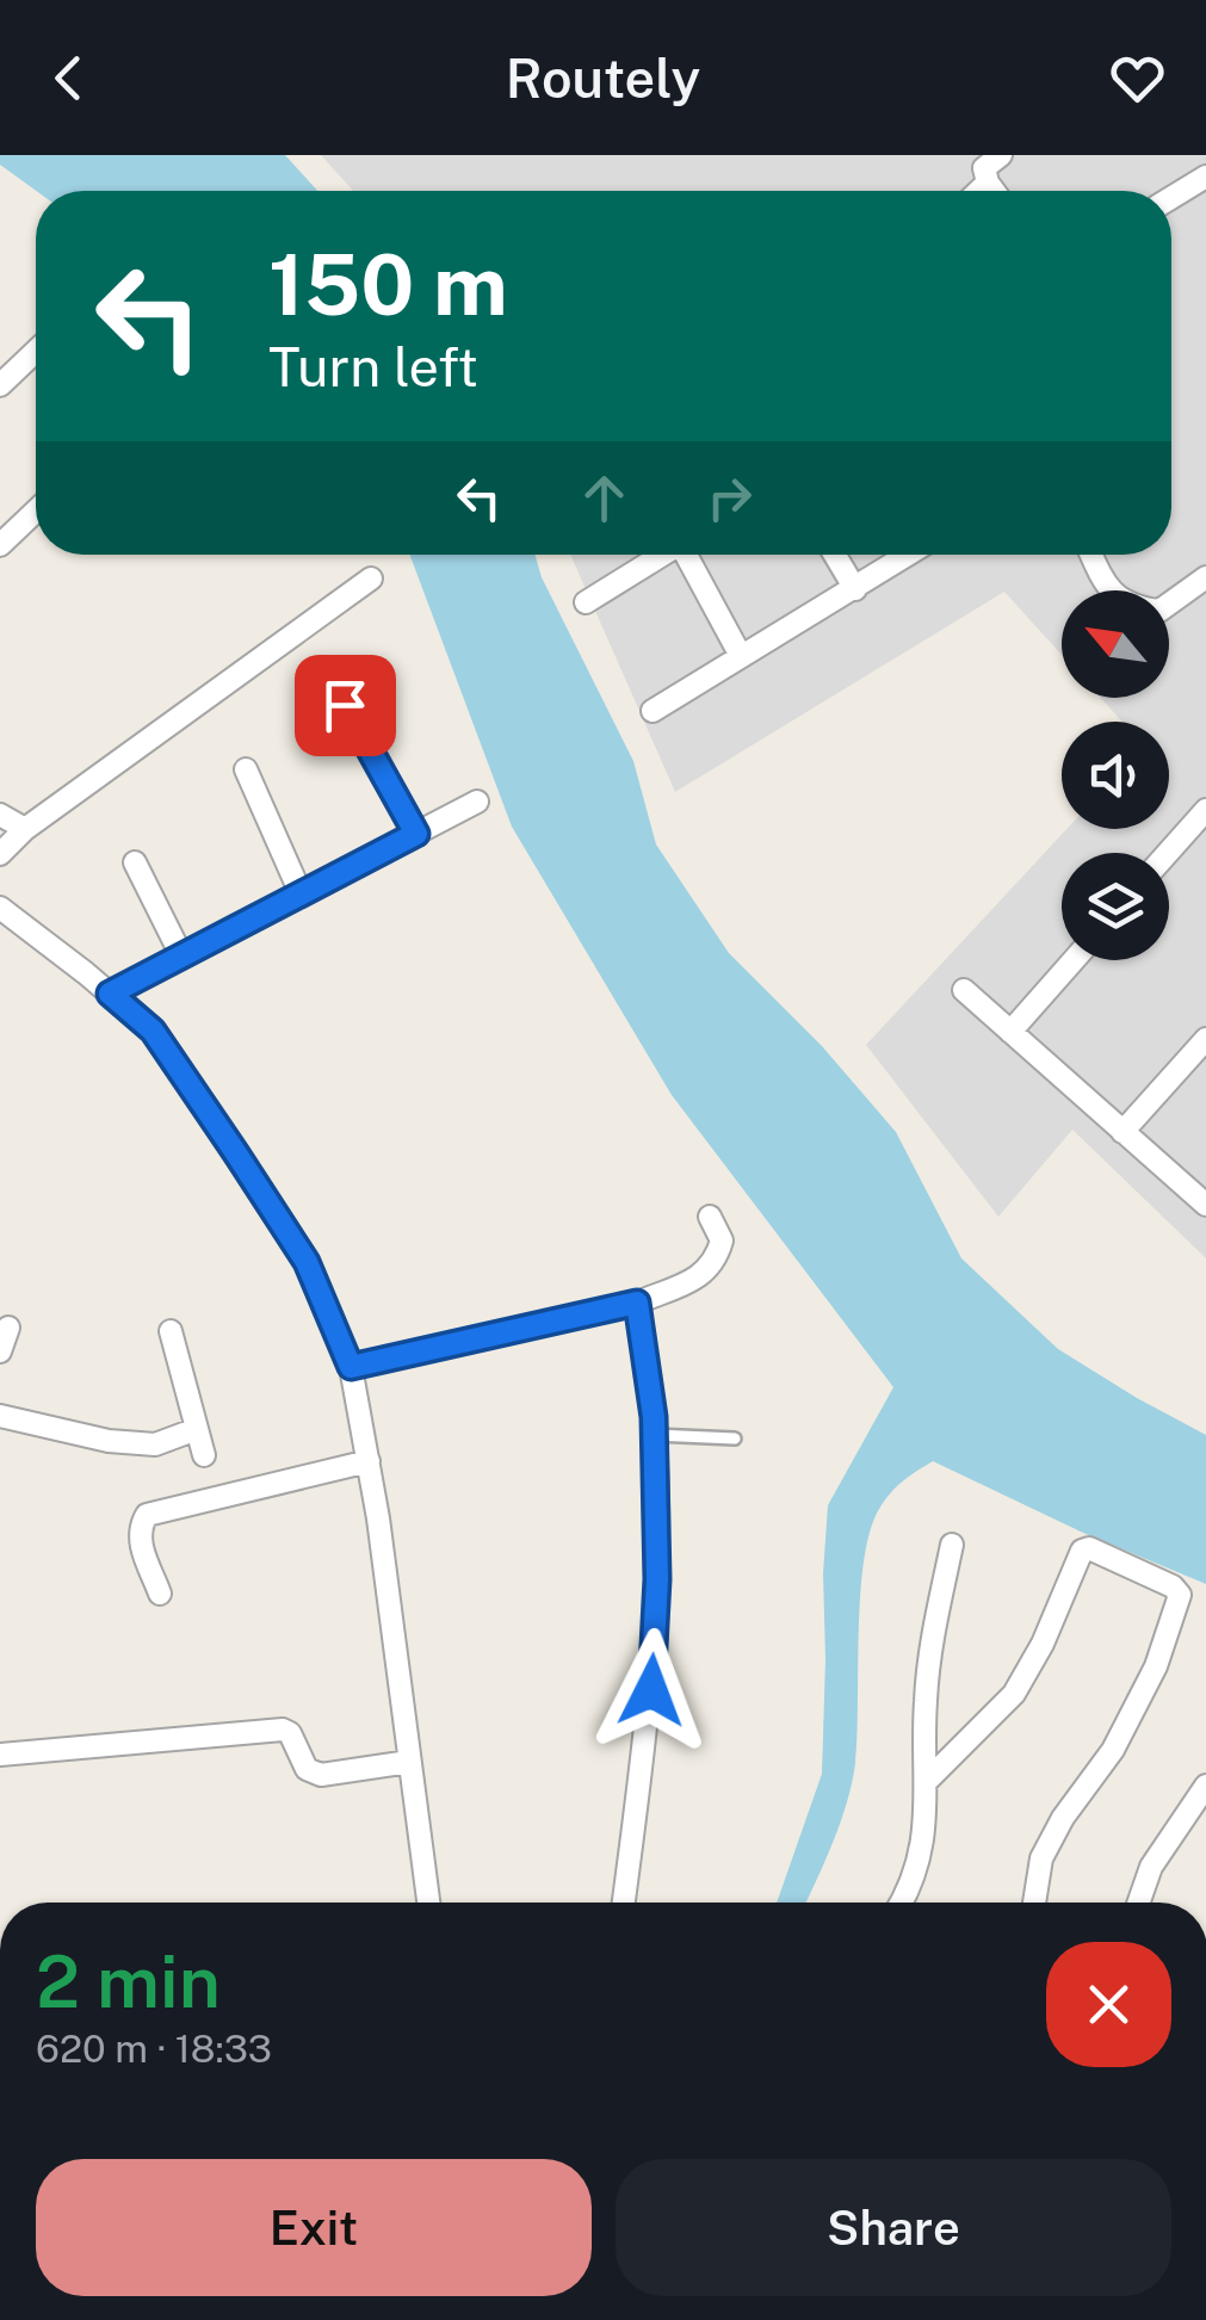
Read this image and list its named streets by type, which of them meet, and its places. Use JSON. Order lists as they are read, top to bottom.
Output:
{
  "north": "top left",
  "page": {
    "header": "Routely",
    "turn": ["150 m", "Turn left"],
    "heading": ["2 min", "620 m · 18:33"],
    "buttons": ["Exit", "Share"]
  }
}
